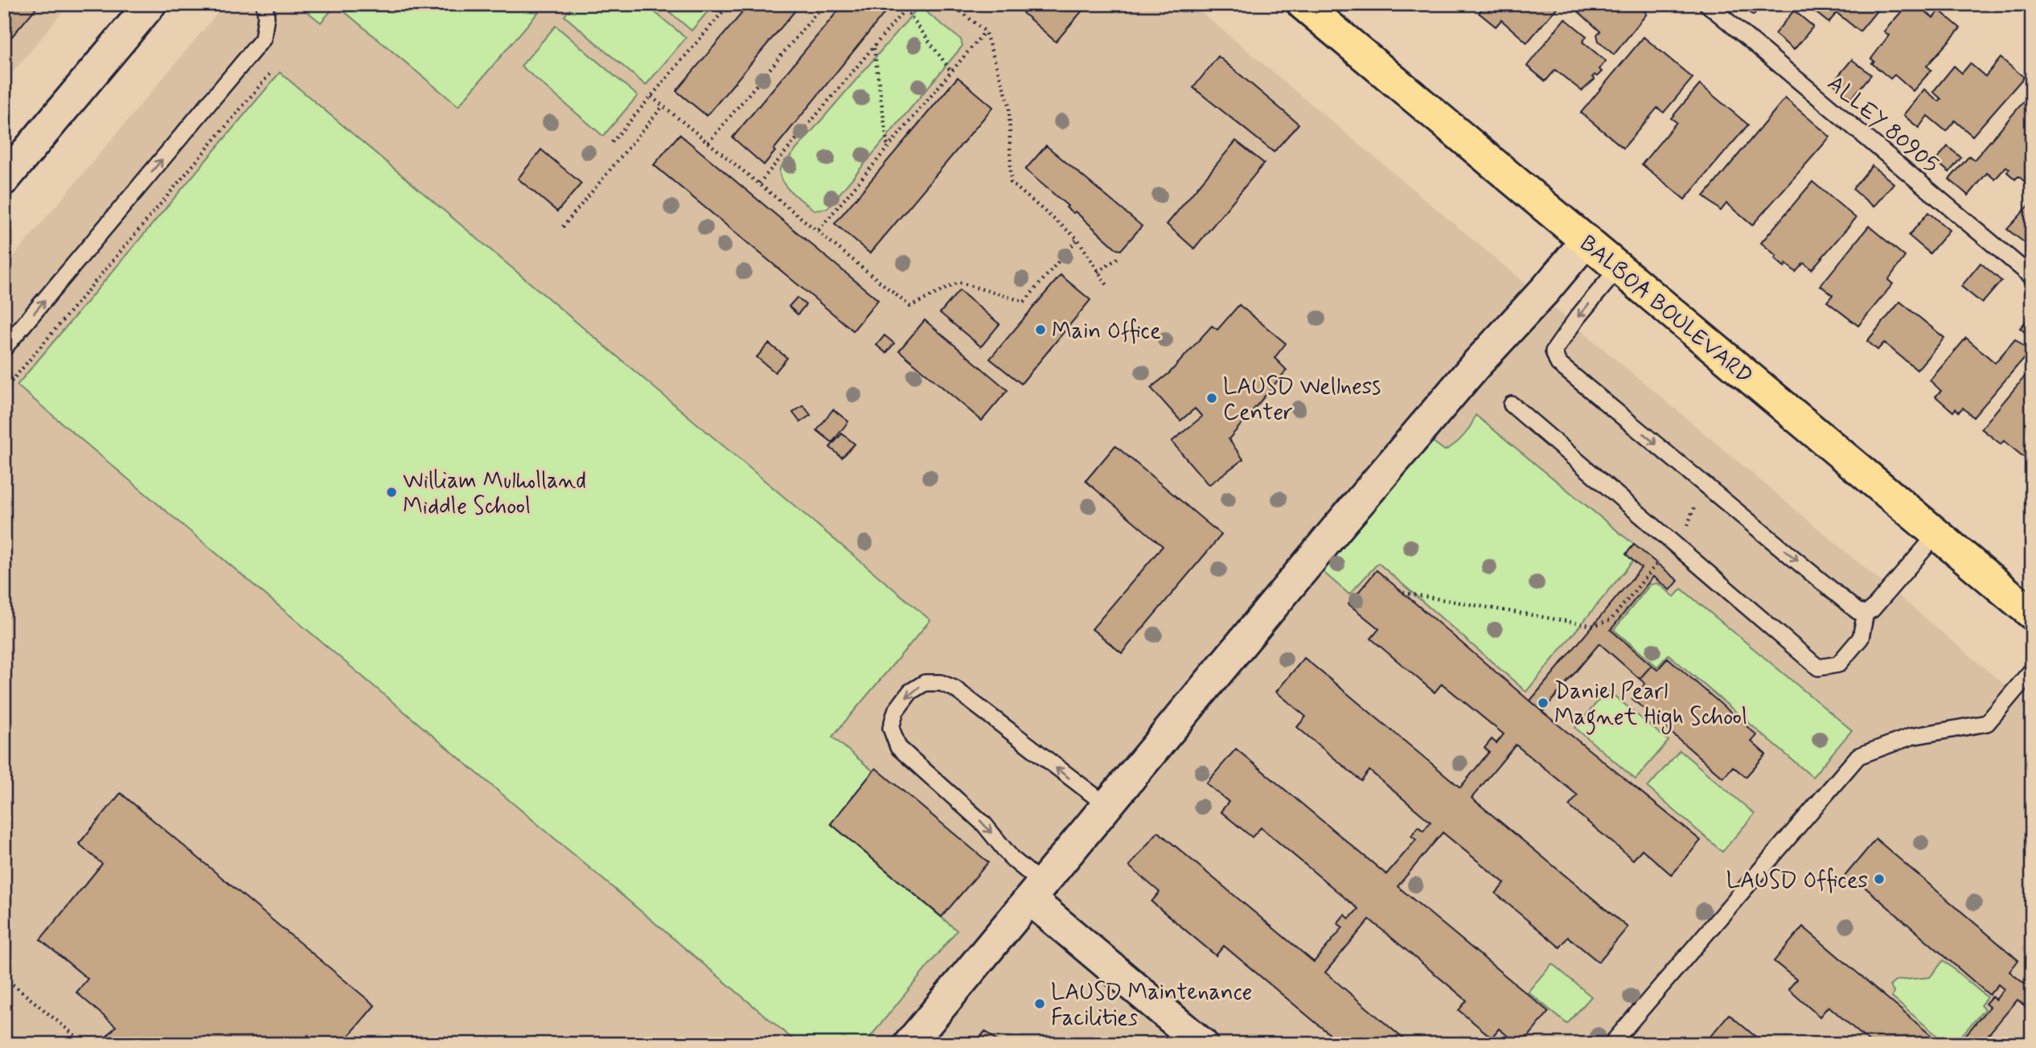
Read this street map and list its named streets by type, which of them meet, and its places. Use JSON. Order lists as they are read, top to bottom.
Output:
{
  "streets": {
    "main road": ["BALBOA BOULEVARD"],
    "lane": ["ALLEY 80905"]
  },
  "places": [
    "Main Office",
    "LAUSD Wellness Center",
    "William Mulholland Middle School",
    "Daniel Pearl Magnet High School",
    "LAUSD Offices",
    "LAUSD Maintenance Facilities"
  ]
}
